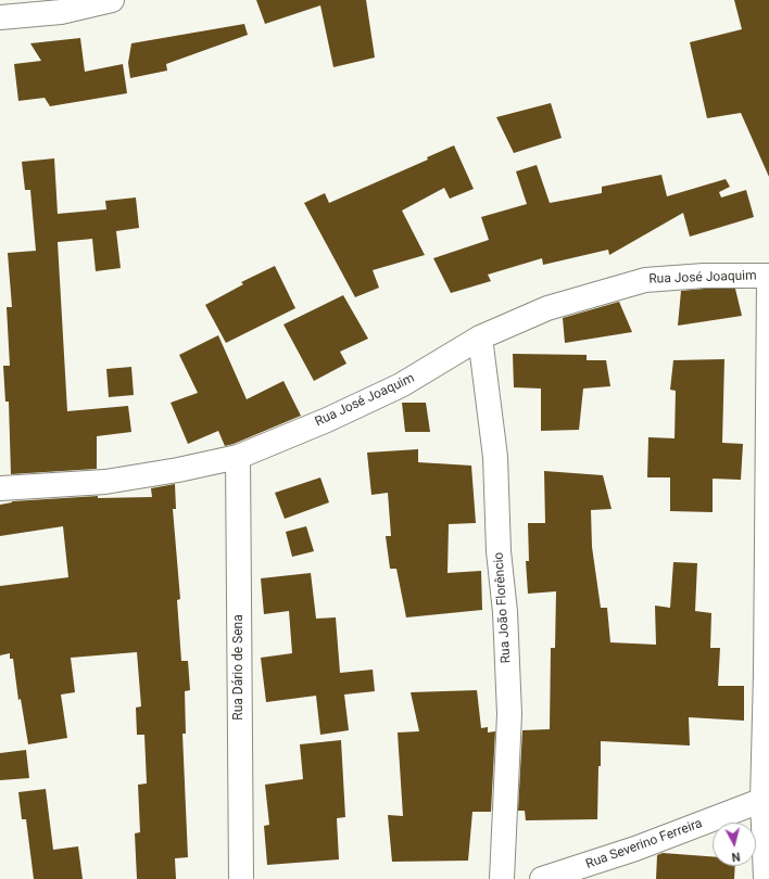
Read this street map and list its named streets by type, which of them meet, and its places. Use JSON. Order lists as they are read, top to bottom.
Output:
{
  "streets": {
    "street": [
      "Rua José Joaquim",
      "Rua João Florêncio",
      "Rua Dário de Sena",
      "Rua Severino Ferreira"
    ]
  },
  "crossings": [
    ["Rua José Joaquim", "Rua João Florêncio"],
    ["Rua José Joaquim", "Rua Dário de Sena"]
  ],
  "north": "bottom"
}
